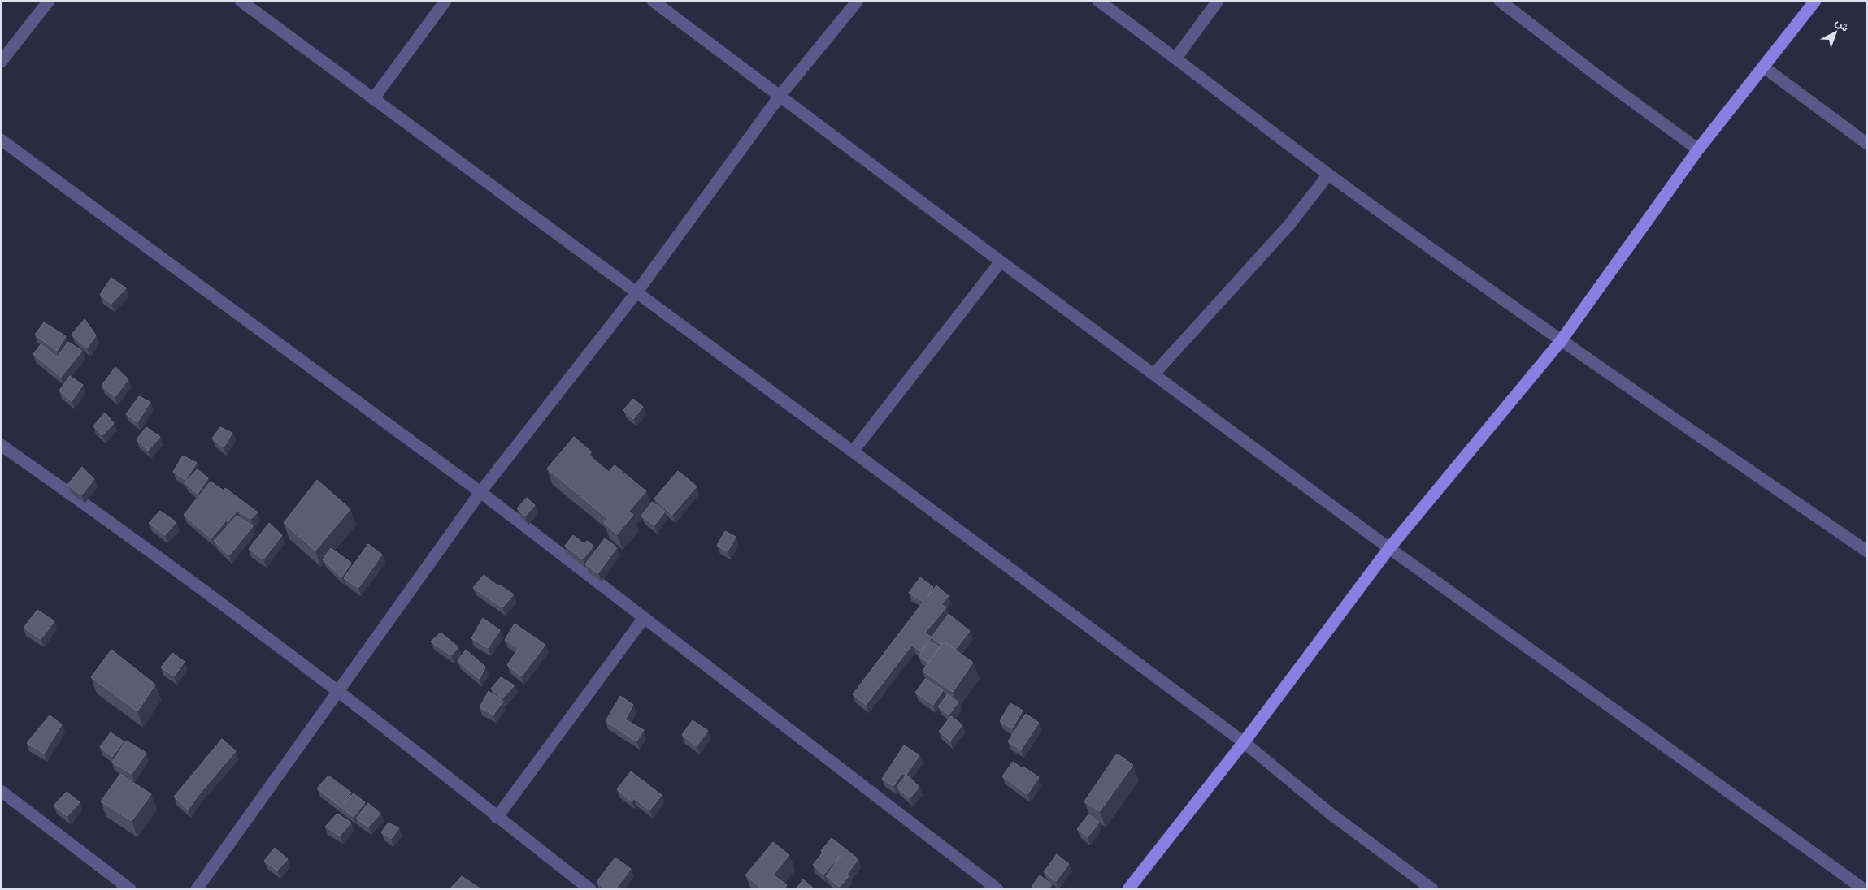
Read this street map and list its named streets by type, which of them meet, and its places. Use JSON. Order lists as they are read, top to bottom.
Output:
{
  "north": "top right"
}
